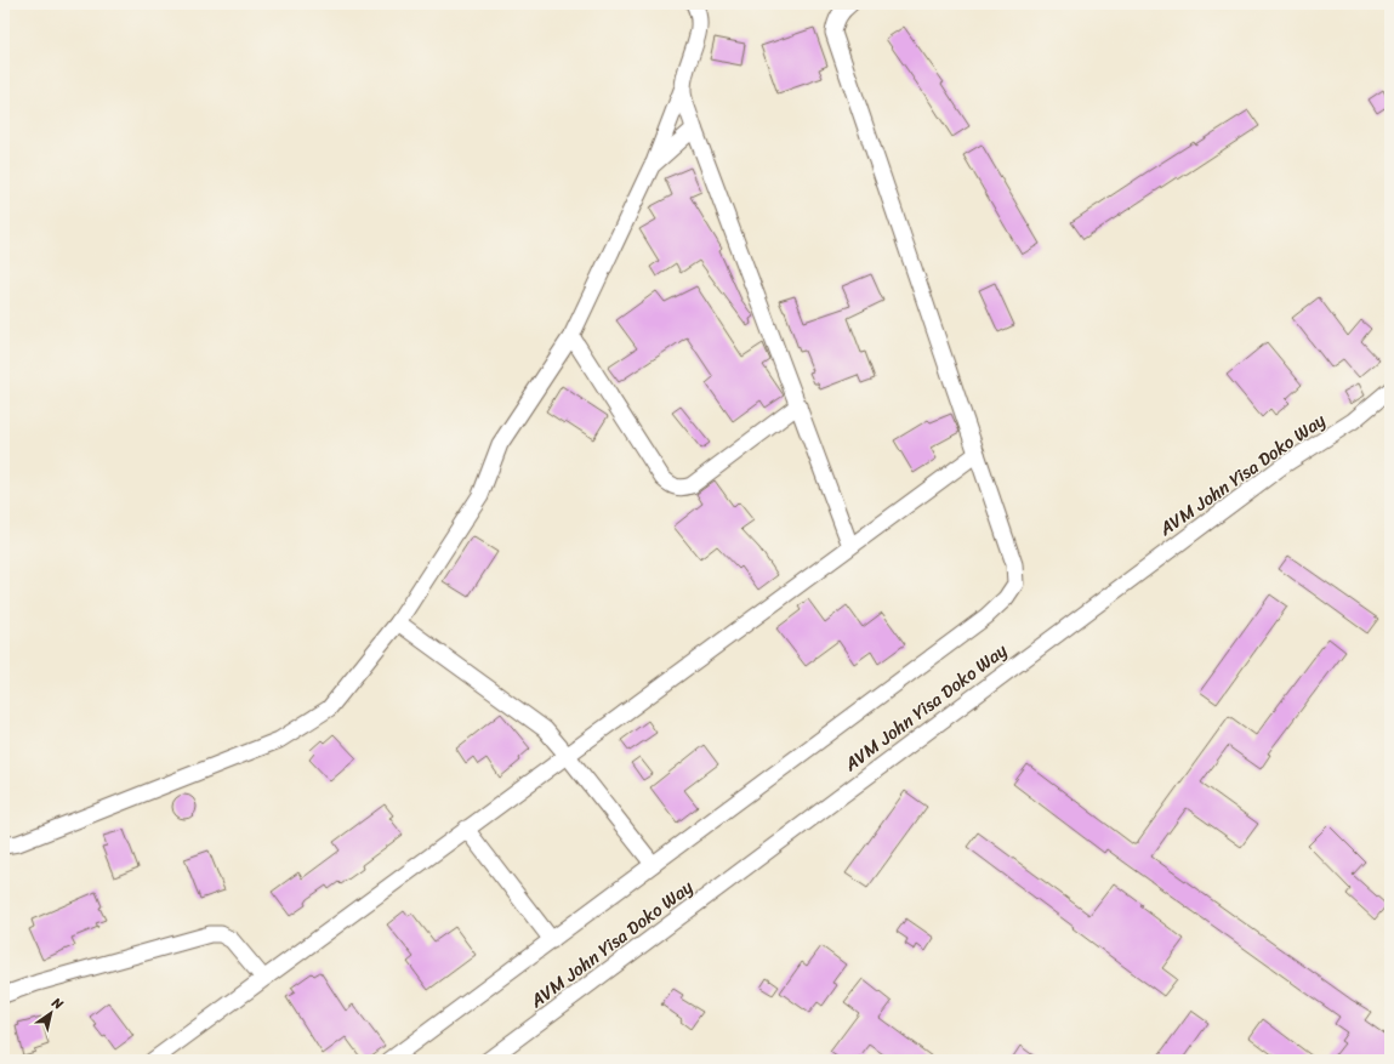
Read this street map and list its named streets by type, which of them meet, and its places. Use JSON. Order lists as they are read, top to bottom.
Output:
{
  "streets": {
    "street": ["AVM John Yisa Doko Way"]
  },
  "north": "top right"
}
